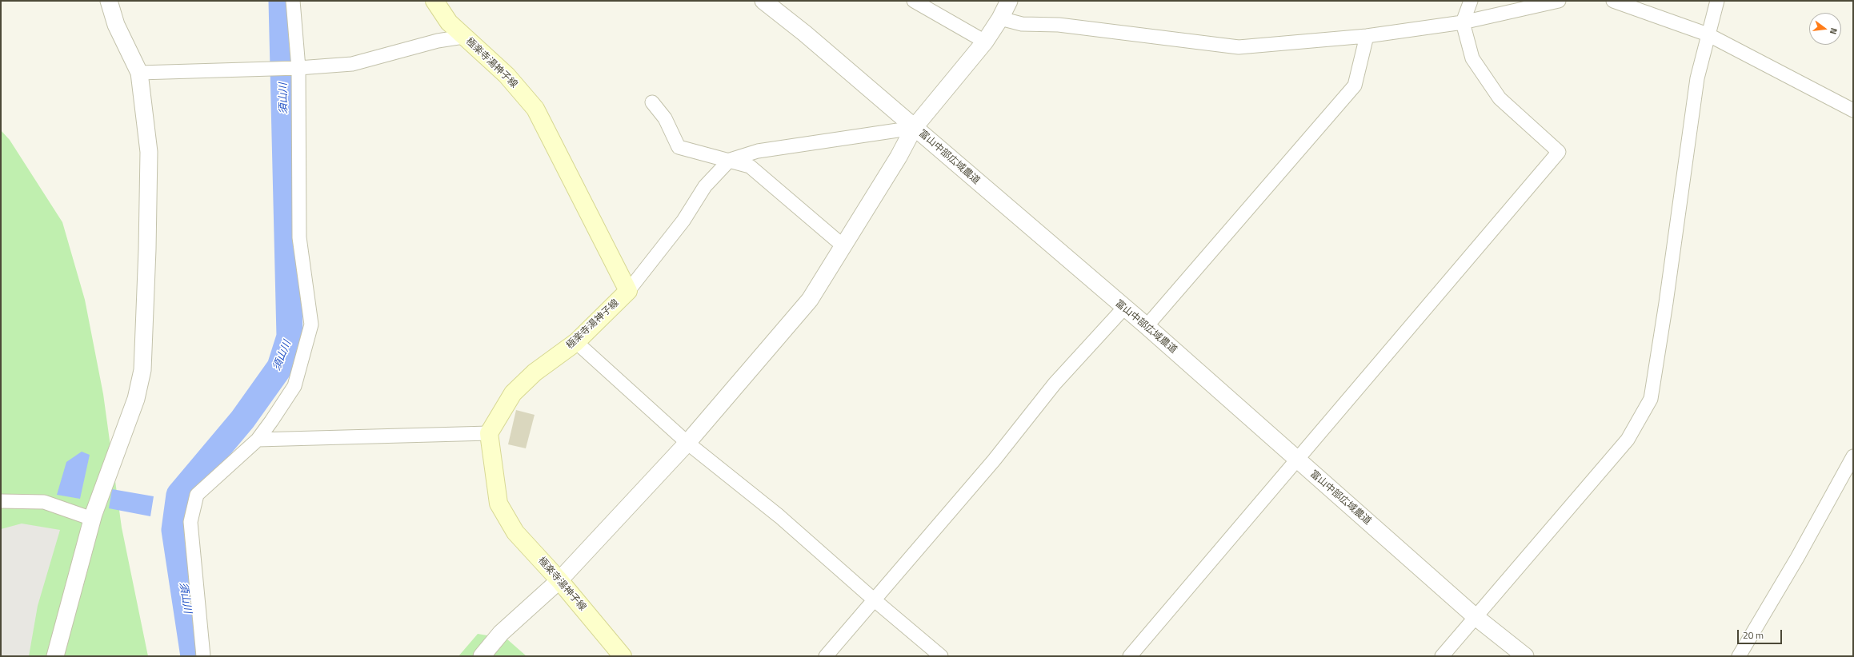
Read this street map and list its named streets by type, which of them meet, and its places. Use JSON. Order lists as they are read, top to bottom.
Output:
{
  "streets": {
    "main road": ["極楽寺湯神子線"],
    "street": ["富山中部広域農道"]
  },
  "water": ["須山川"],
  "scale_bar": "20 m",
  "north": "right"
}
